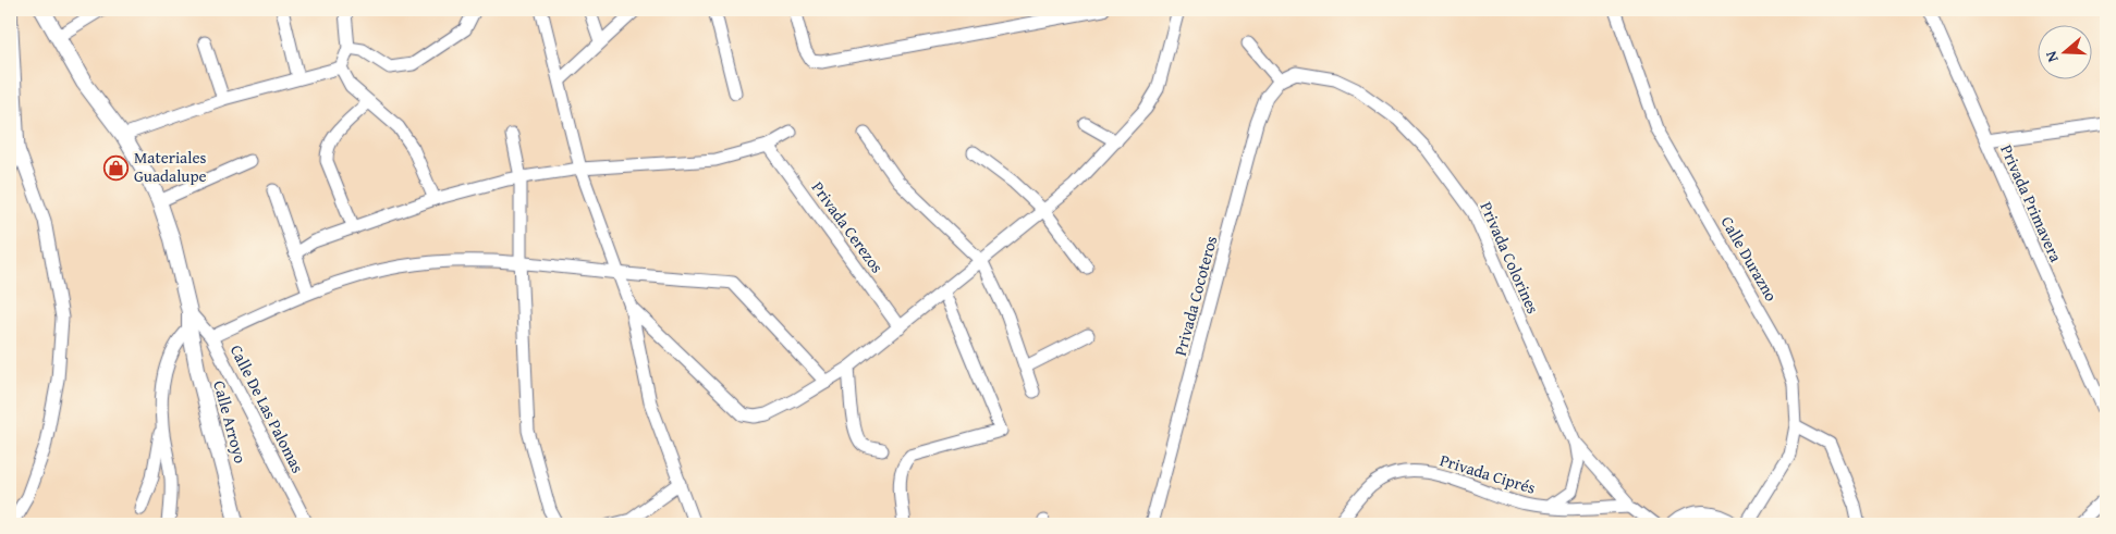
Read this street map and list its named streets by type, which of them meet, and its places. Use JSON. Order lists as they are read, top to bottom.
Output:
{
  "streets": {
    "street": [
      "Privada Primavera",
      "Privada Cerezos",
      "Privada Colorines",
      "Calle Durazno",
      "Privada Cocoteros",
      "Calle De Las Palomas",
      "Calle Arroyo",
      "Privada Ciprés"
    ]
  },
  "crossings": [
    ["Privada Colorines", "Privada Cocoteros"],
    ["Privada Colorines", "Privada Ciprés"],
    ["Calle De Las Palomas", "Calle Arroyo"]
  ],
  "places": {
    "shop": ["Materiales Guadalupe"]
  },
  "north": "left"
}
